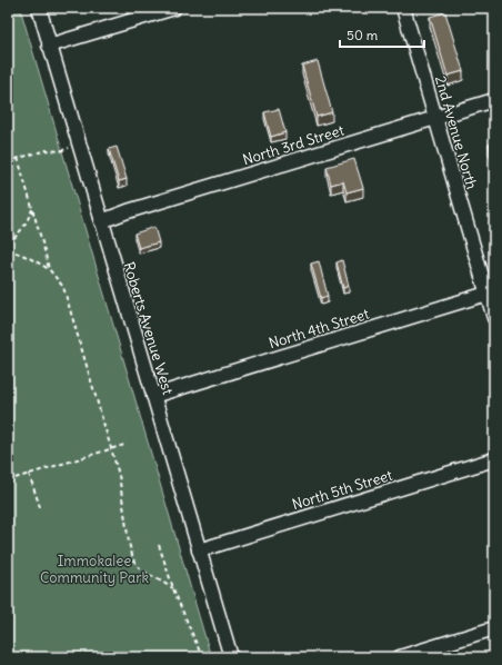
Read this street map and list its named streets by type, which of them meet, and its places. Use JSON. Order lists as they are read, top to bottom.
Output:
{
  "streets": {
    "street": [
      "2nd Avenue North",
      "North 3rd Street",
      "Roberts Avenue West",
      "North 4th Street",
      "North 5th Street"
    ]
  },
  "crossings": [
    ["2nd Avenue North", "North 3rd Street"],
    ["2nd Avenue North", "North 4th Street"],
    ["North 3rd Street", "Roberts Avenue West"],
    ["Roberts Avenue West", "North 4th Street"],
    ["Roberts Avenue West", "North 5th Street"]
  ],
  "parks": ["Immokalee Community Park"],
  "scale_bar": "50 m"
}
